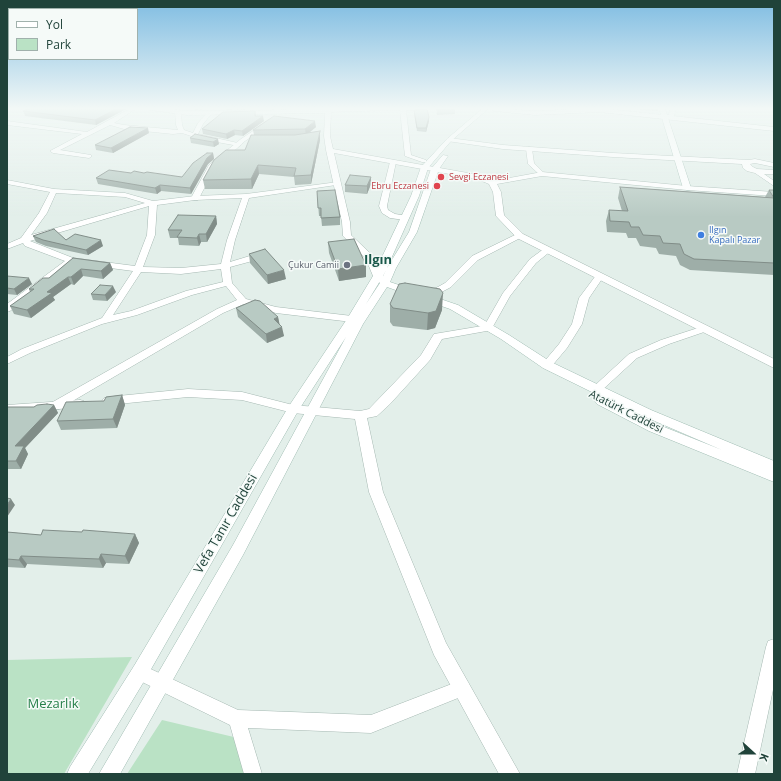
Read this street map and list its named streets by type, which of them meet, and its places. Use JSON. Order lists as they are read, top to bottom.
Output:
{
  "streets": {
    "street": ["Atatürk Caddesi", "Vefa Tanır Caddesi"]
  },
  "crossings": [
    ["Atatürk Caddesi", "Vefa Tanır Caddesi"]
  ],
  "districts": ["Ilgın"],
  "parks": ["Mezarlık"],
  "places": [
    "Sevgi Eczanesi",
    "Ebru Eczanesi",
    "Ilgın Kapalı Pazar",
    "Çukur Camii"
  ],
  "legend": ["Yol", "Park"],
  "north": "right"
}
